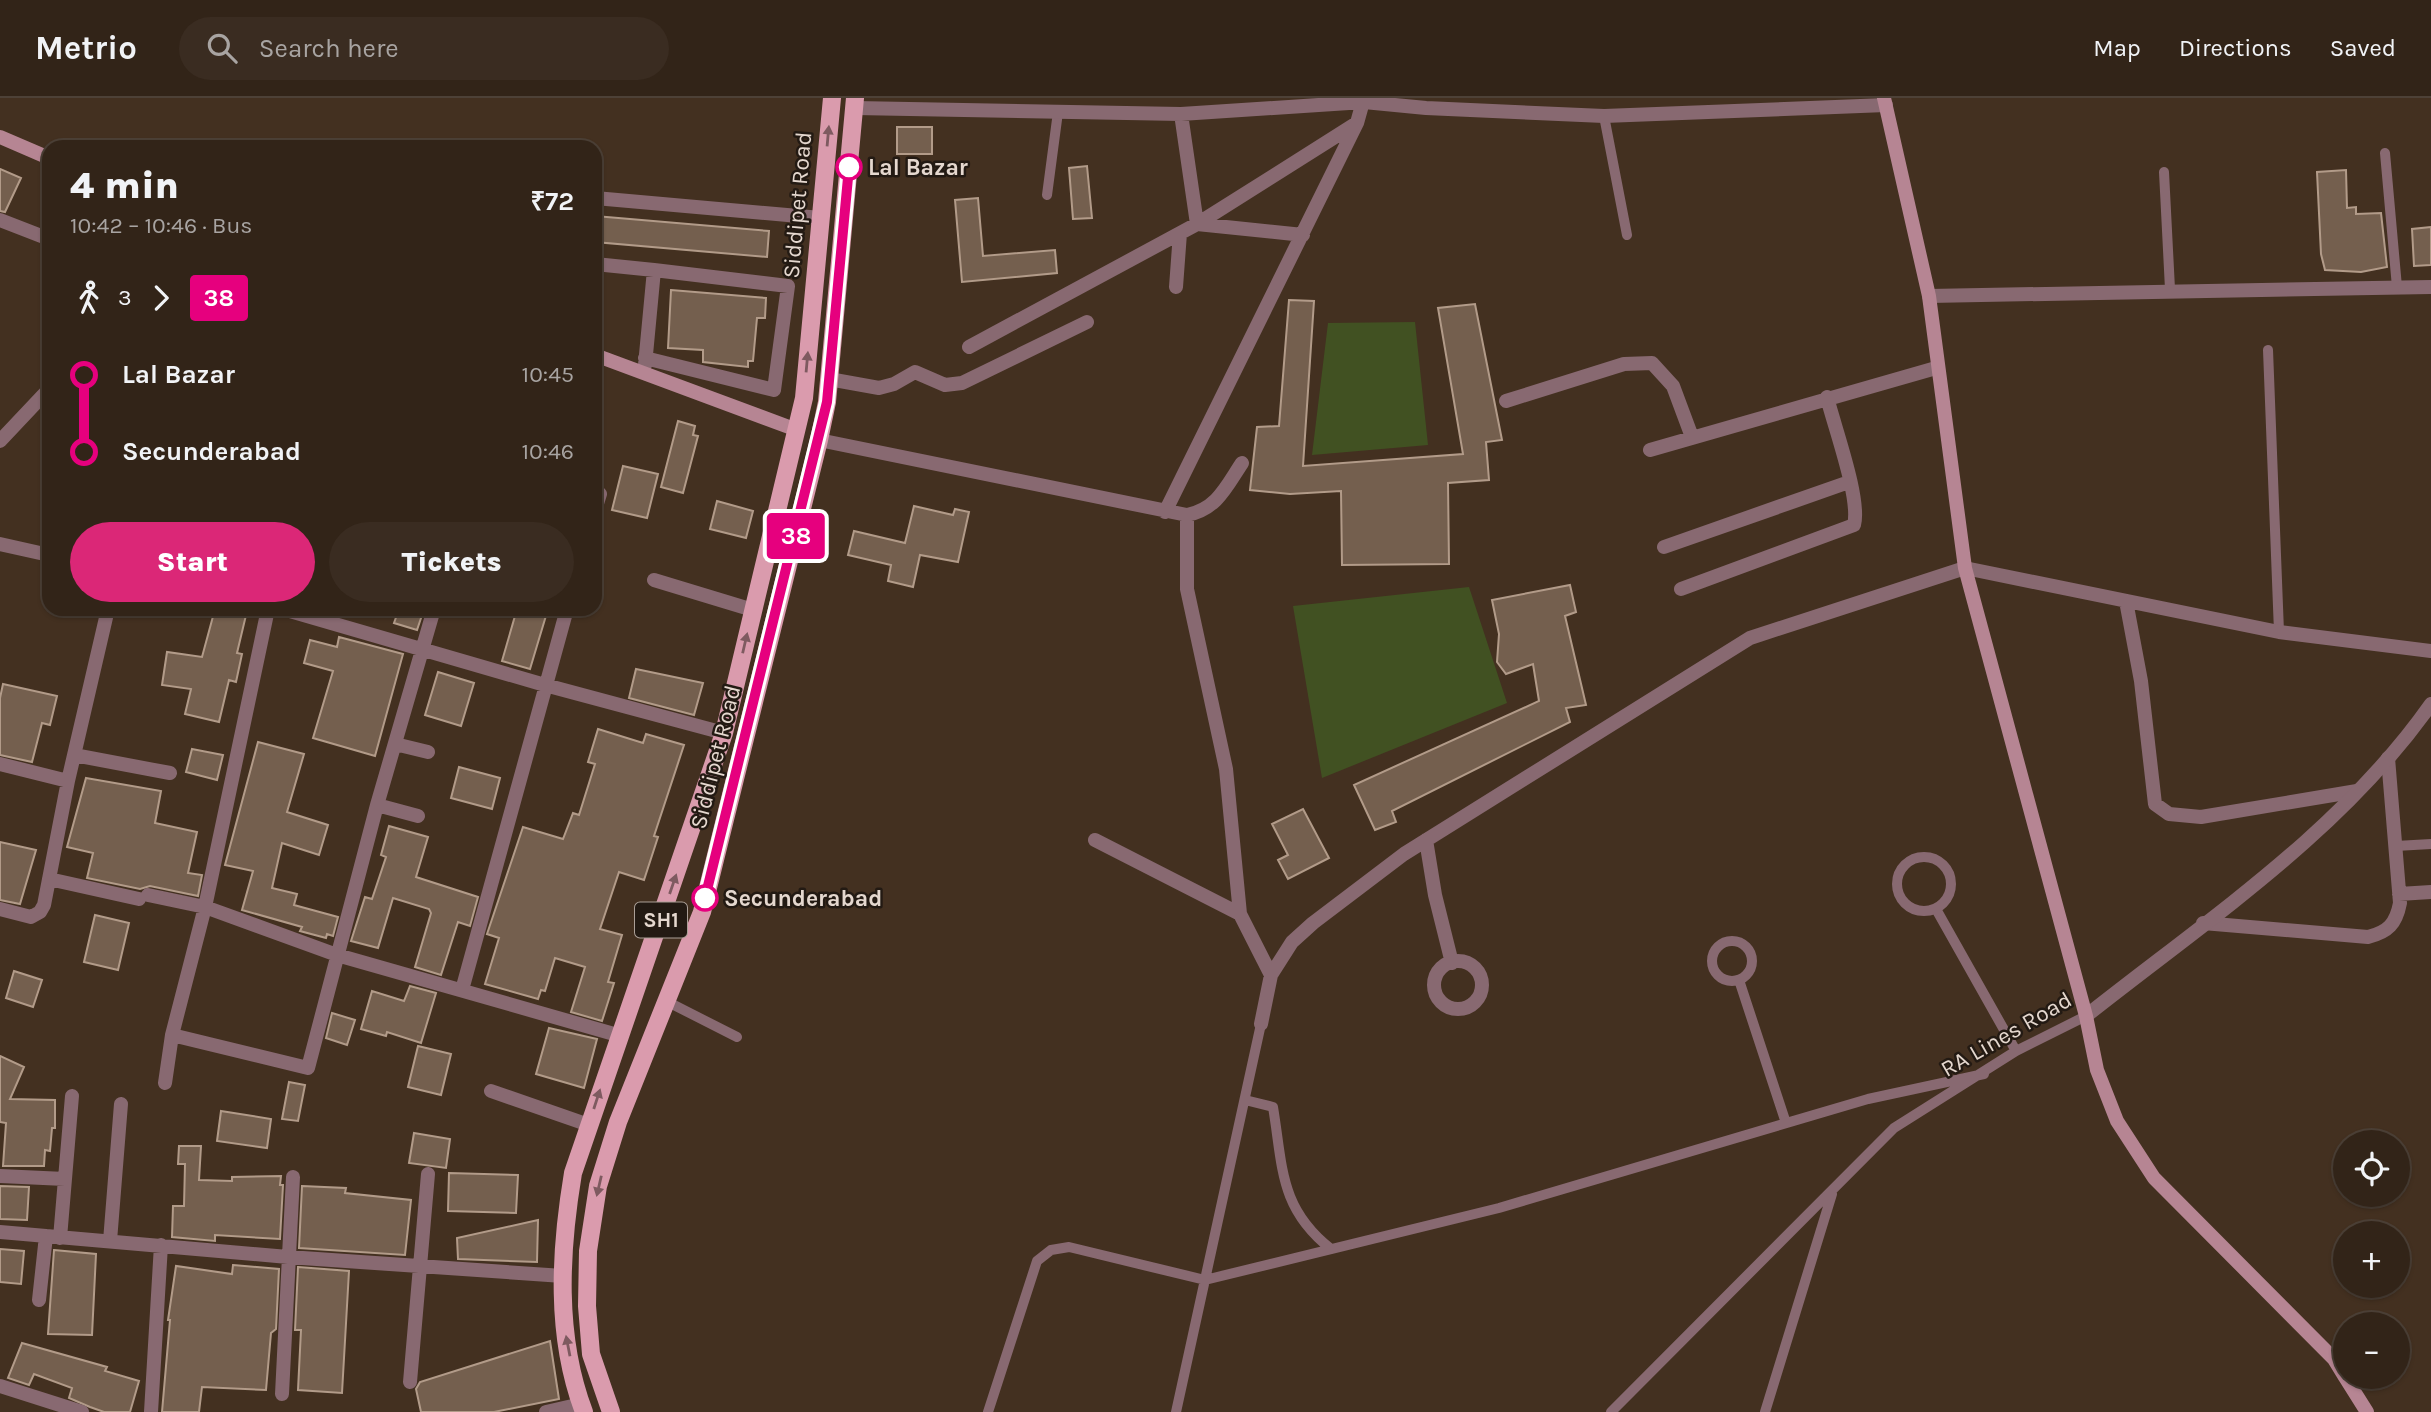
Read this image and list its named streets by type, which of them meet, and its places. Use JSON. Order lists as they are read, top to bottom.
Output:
{
  "streets": {
    "main road": ["Siddipet Road", "SH1"],
    "street": ["RA Lines Road"]
  },
  "places": ["Lal Bazar", "Secunderabad"],
  "lines": ["bus line 38"],
  "page": {
    "header": "Metrio",
    "search": "Search here",
    "nav": ["Map", "Directions", "Saved"],
    "on_map": "38",
    "heading": ["4 min", "10:42 – 10:46 · Bus", "₹72"],
    "legs": ["3", "38"],
    "list": [
      {
        "name": "Lal Bazar",
        "value": "10:45"
      },
      {
        "name": "Secunderabad",
        "value": "10:46"
      }
    ],
    "buttons": ["Start", "Tickets"],
    "map_buttons": ["+", "−"]
  }
}
